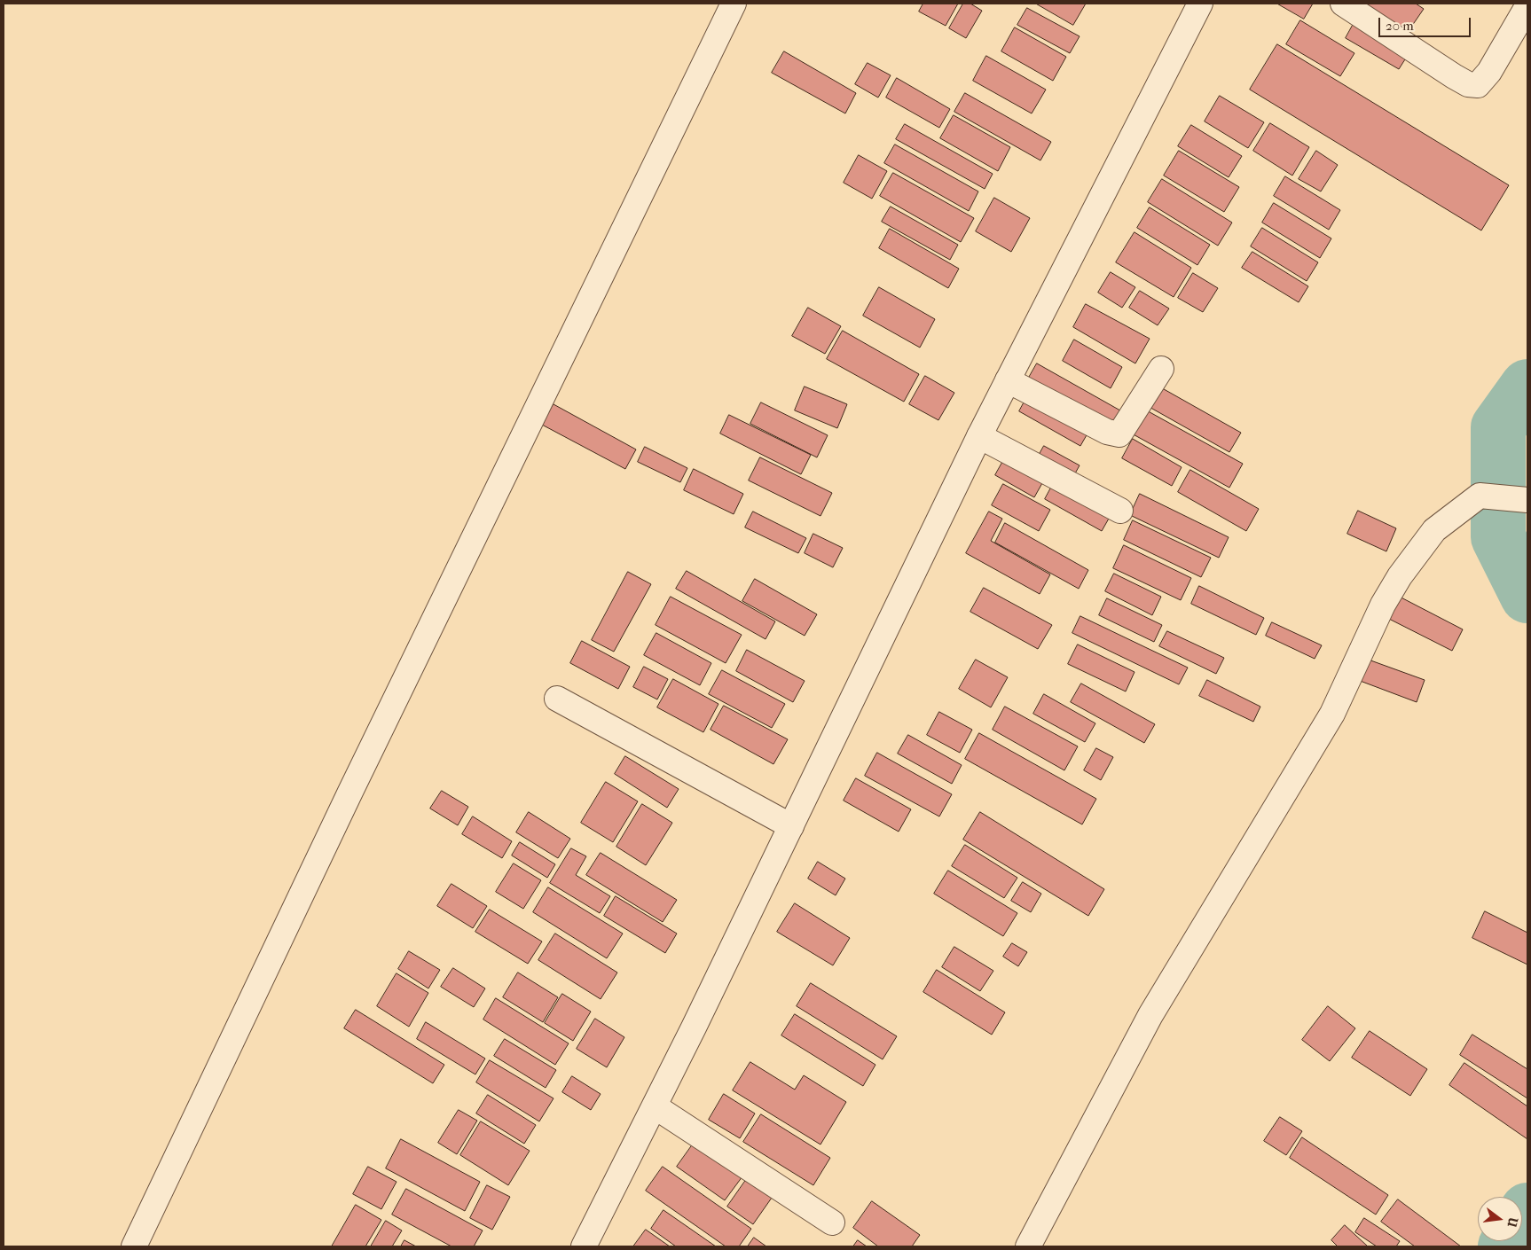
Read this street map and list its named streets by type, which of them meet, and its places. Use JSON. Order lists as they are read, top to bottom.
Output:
{
  "scale_bar": "20 m",
  "north": "right"
}
